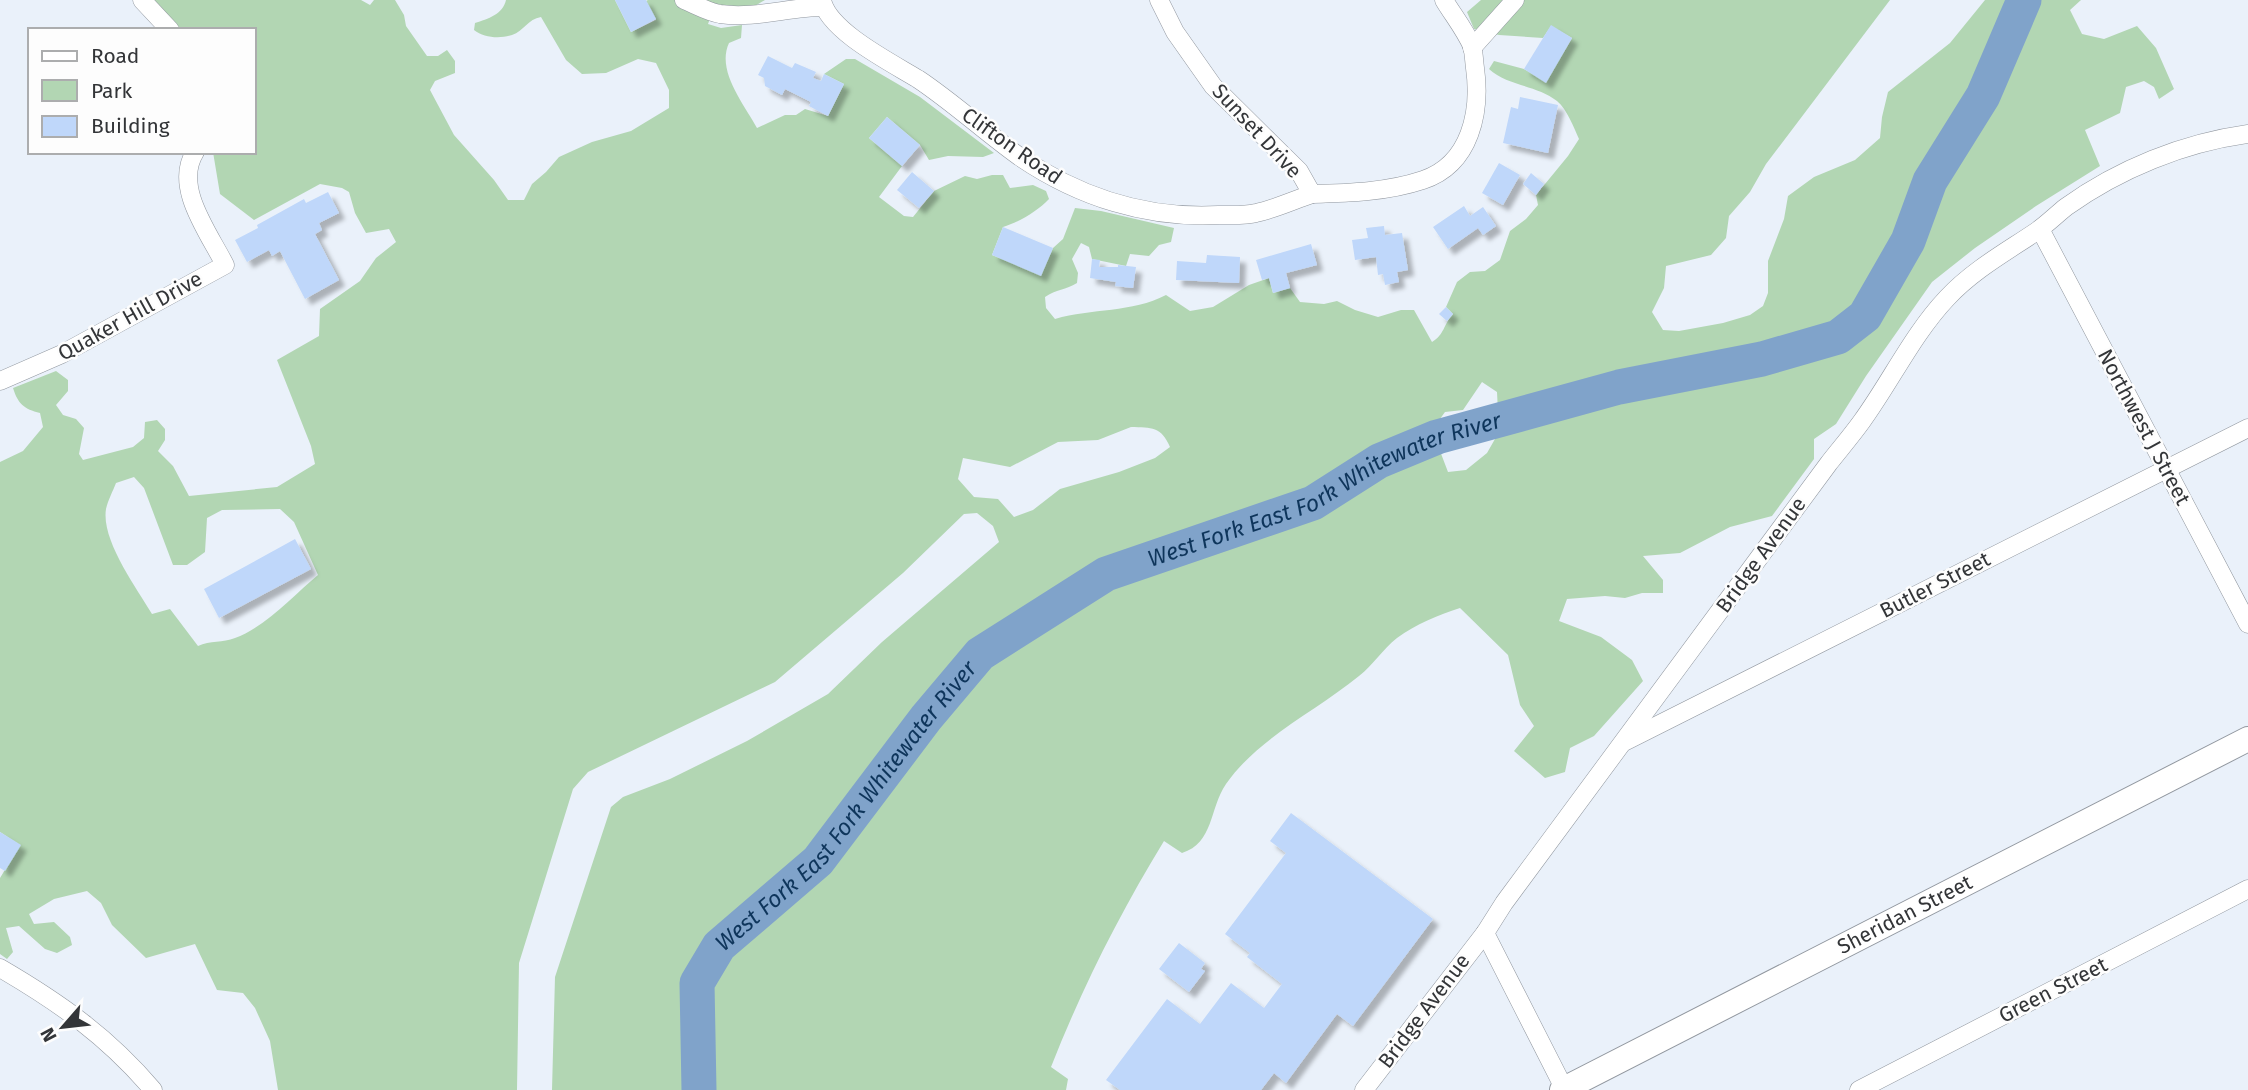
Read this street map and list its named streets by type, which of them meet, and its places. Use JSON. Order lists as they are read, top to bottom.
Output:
{
  "streets": {
    "street": [
      "Sunset Drive",
      "Clifton Road",
      "Quaker Hill Drive",
      "Northwest J Street",
      "Bridge Avenue",
      "Butler Street",
      "Sheridan Street",
      "Green Street"
    ]
  },
  "crossings": [
    ["Sunset Drive", "Clifton Road"],
    ["Northwest J Street", "Bridge Avenue"],
    ["Northwest J Street", "Butler Street"],
    ["Bridge Avenue", "Butler Street"]
  ],
  "water": ["West Fork East Fork Whitewater River"],
  "legend": ["Road", "Park", "Building"],
  "north": "bottom left"
}
